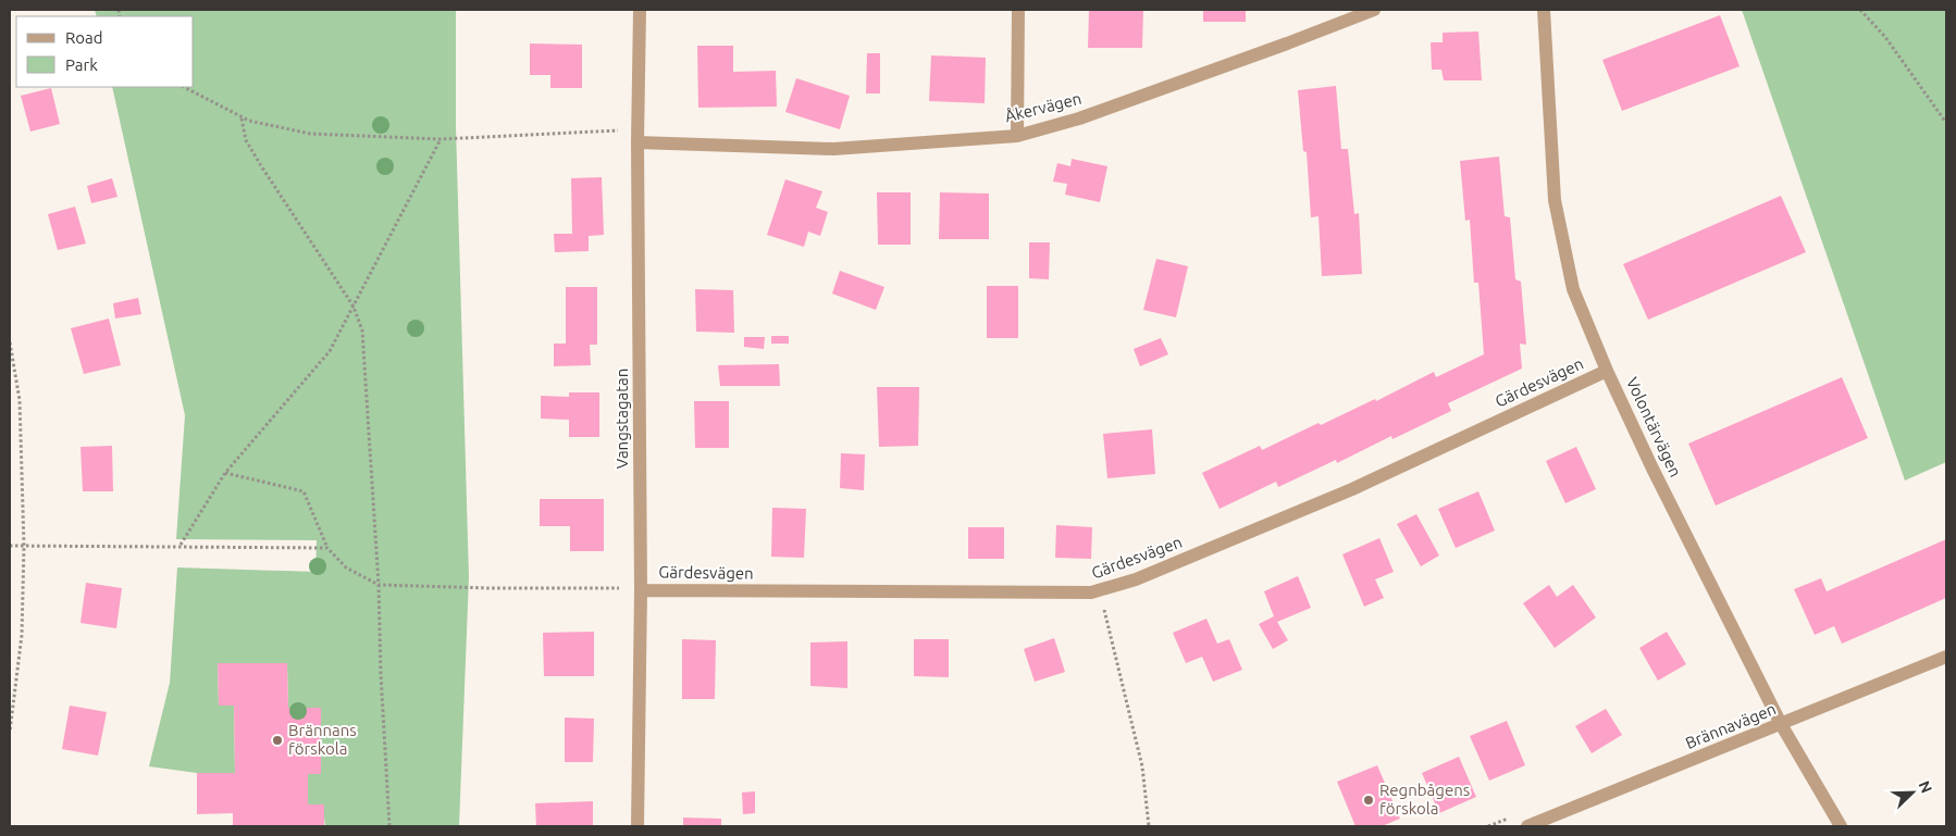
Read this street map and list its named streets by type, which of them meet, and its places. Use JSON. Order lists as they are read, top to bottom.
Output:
{
  "streets": {
    "street": [
      "Åkervägen",
      "Gärdesvägen",
      "Vangstagatan",
      "Volontärvägen",
      "Brännavägen"
    ]
  },
  "crossings": [
    ["Åkervägen", "Vangstagatan"],
    ["Gärdesvägen", "Vangstagatan"],
    ["Gärdesvägen", "Volontärvägen"],
    ["Volontärvägen", "Brännavägen"]
  ],
  "places": ["Brännans förskola", "Regnbågens förskola"],
  "legend": ["Road", "Park"],
  "north": "top right"
}
